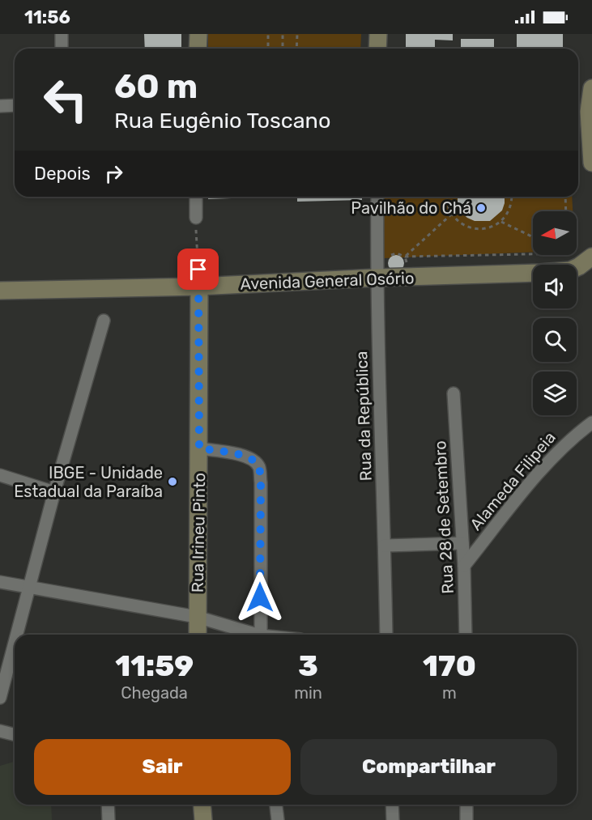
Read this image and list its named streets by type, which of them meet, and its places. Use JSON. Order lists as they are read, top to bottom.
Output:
{
  "streets": {
    "main road": ["Avenida General Osório", "Rua Irineu Pinto"],
    "street": ["Rua da República", "Alameda Filipeia", "Rua 28 de Setembro"]
  },
  "crossings": [
    ["Avenida General Osório", "Rua da República"],
    ["Avenida General Osório", "Rua Irineu Pinto"],
    ["Rua da República", "Alameda Filipeia"],
    ["Alameda Filipeia", "Rua 28 de Setembro"]
  ],
  "places": ["Pavilhão do Chá", "IBGE - Unidade Estadual da Paraíba"],
  "north": "left",
  "page": {
    "status": "11:56",
    "turn": ["60 m", "Rua Eugênio Toscano"],
    "then": "Depois",
    "eta": [
      "11:59",
      "Chegada",
      "3",
      "min",
      "170",
      "m"
    ],
    "buttons": ["Sair", "Compartilhar"]
  }
}
